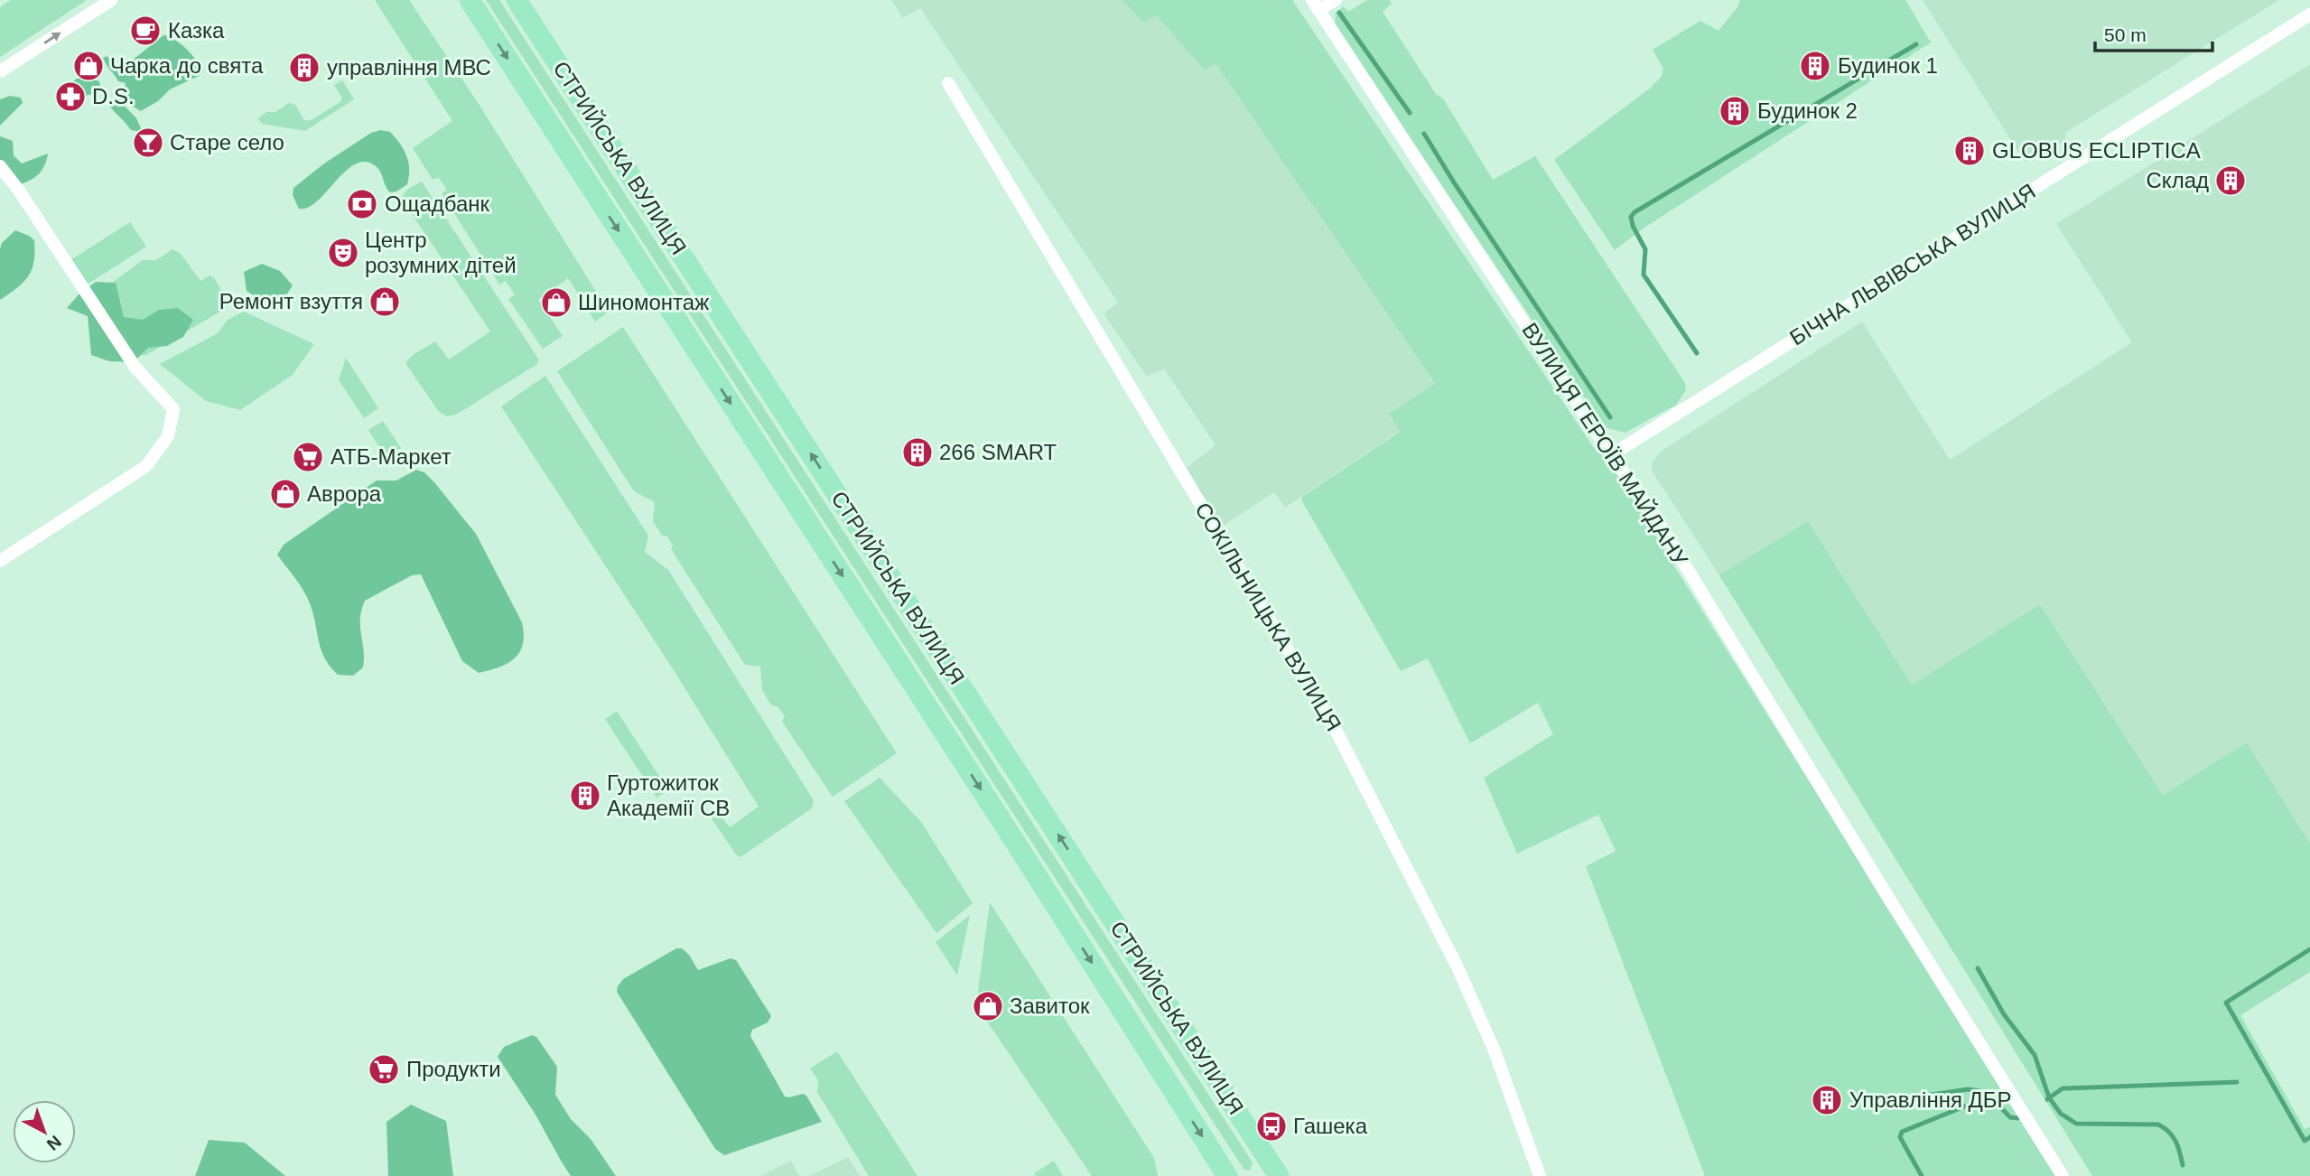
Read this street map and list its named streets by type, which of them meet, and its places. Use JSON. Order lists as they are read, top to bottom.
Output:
{
  "streets": {
    "main road": ["СТРИЙСЬКА ВУЛИЦЯ"],
    "street": ["БІЧНА ЛЬВІВСЬКА ВУЛИЦЯ", "ВУЛИЦЯ ГЕРОЇВ МАЙДАНУ", "СОКІЛЬНИЦЬКА ВУЛИЦЯ"]
  },
  "crossings": [
    ["БІЧНА ЛЬВІВСЬКА ВУЛИЦЯ", "ВУЛИЦЯ ГЕРОЇВ МАЙДАНУ"]
  ],
  "places": {
    "cafe": ["Казка"],
    "shop": [
      "Чарка до свята",
      "Ремонт взуття",
      "Шиномонтаж",
      "Аврора",
      "Завиток"
    ],
    "building": [
      "Будинок 1",
      "управління МВС",
      "Будинок 2",
      "GLOBUS ECLIPTICA",
      "Склад",
      "266 SMART",
      "Гуртожиток Академії СВ",
      "Управління ДБР"
    ],
    "pharmacy": ["D.S."],
    "bar": ["Старе село"],
    "bank": ["Ощадбанк"],
    "theatre": ["Центр розумних дітей"],
    "supermarket": ["АТБ-Маркет", "Продукти"],
    "bus stop": ["Гашека"]
  },
  "scale_bar": "50 m",
  "north": "bottom right"
}
